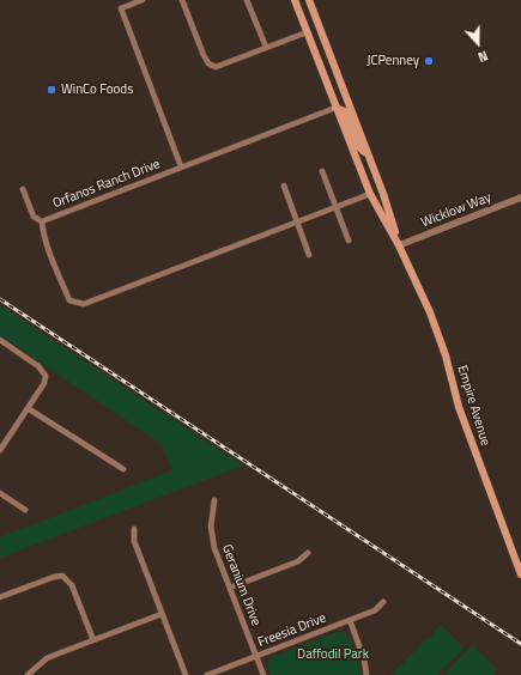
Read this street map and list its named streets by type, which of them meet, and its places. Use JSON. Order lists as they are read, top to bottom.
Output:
{
  "streets": {
    "main road": ["Empire Avenue"],
    "street": [
      "Orfanos Ranch Drive",
      "Wicklow Way",
      "Geranium Drive",
      "Freesia Drive"
    ]
  },
  "crossings": [
    ["Orfanos Ranch Drive", "Empire Avenue"],
    ["Wicklow Way", "Empire Avenue"],
    ["Geranium Drive", "Freesia Drive"]
  ],
  "parks": ["Daffodil Park"],
  "places": ["JCPenney", "WinCo Foods"],
  "north": "bottom"
}
